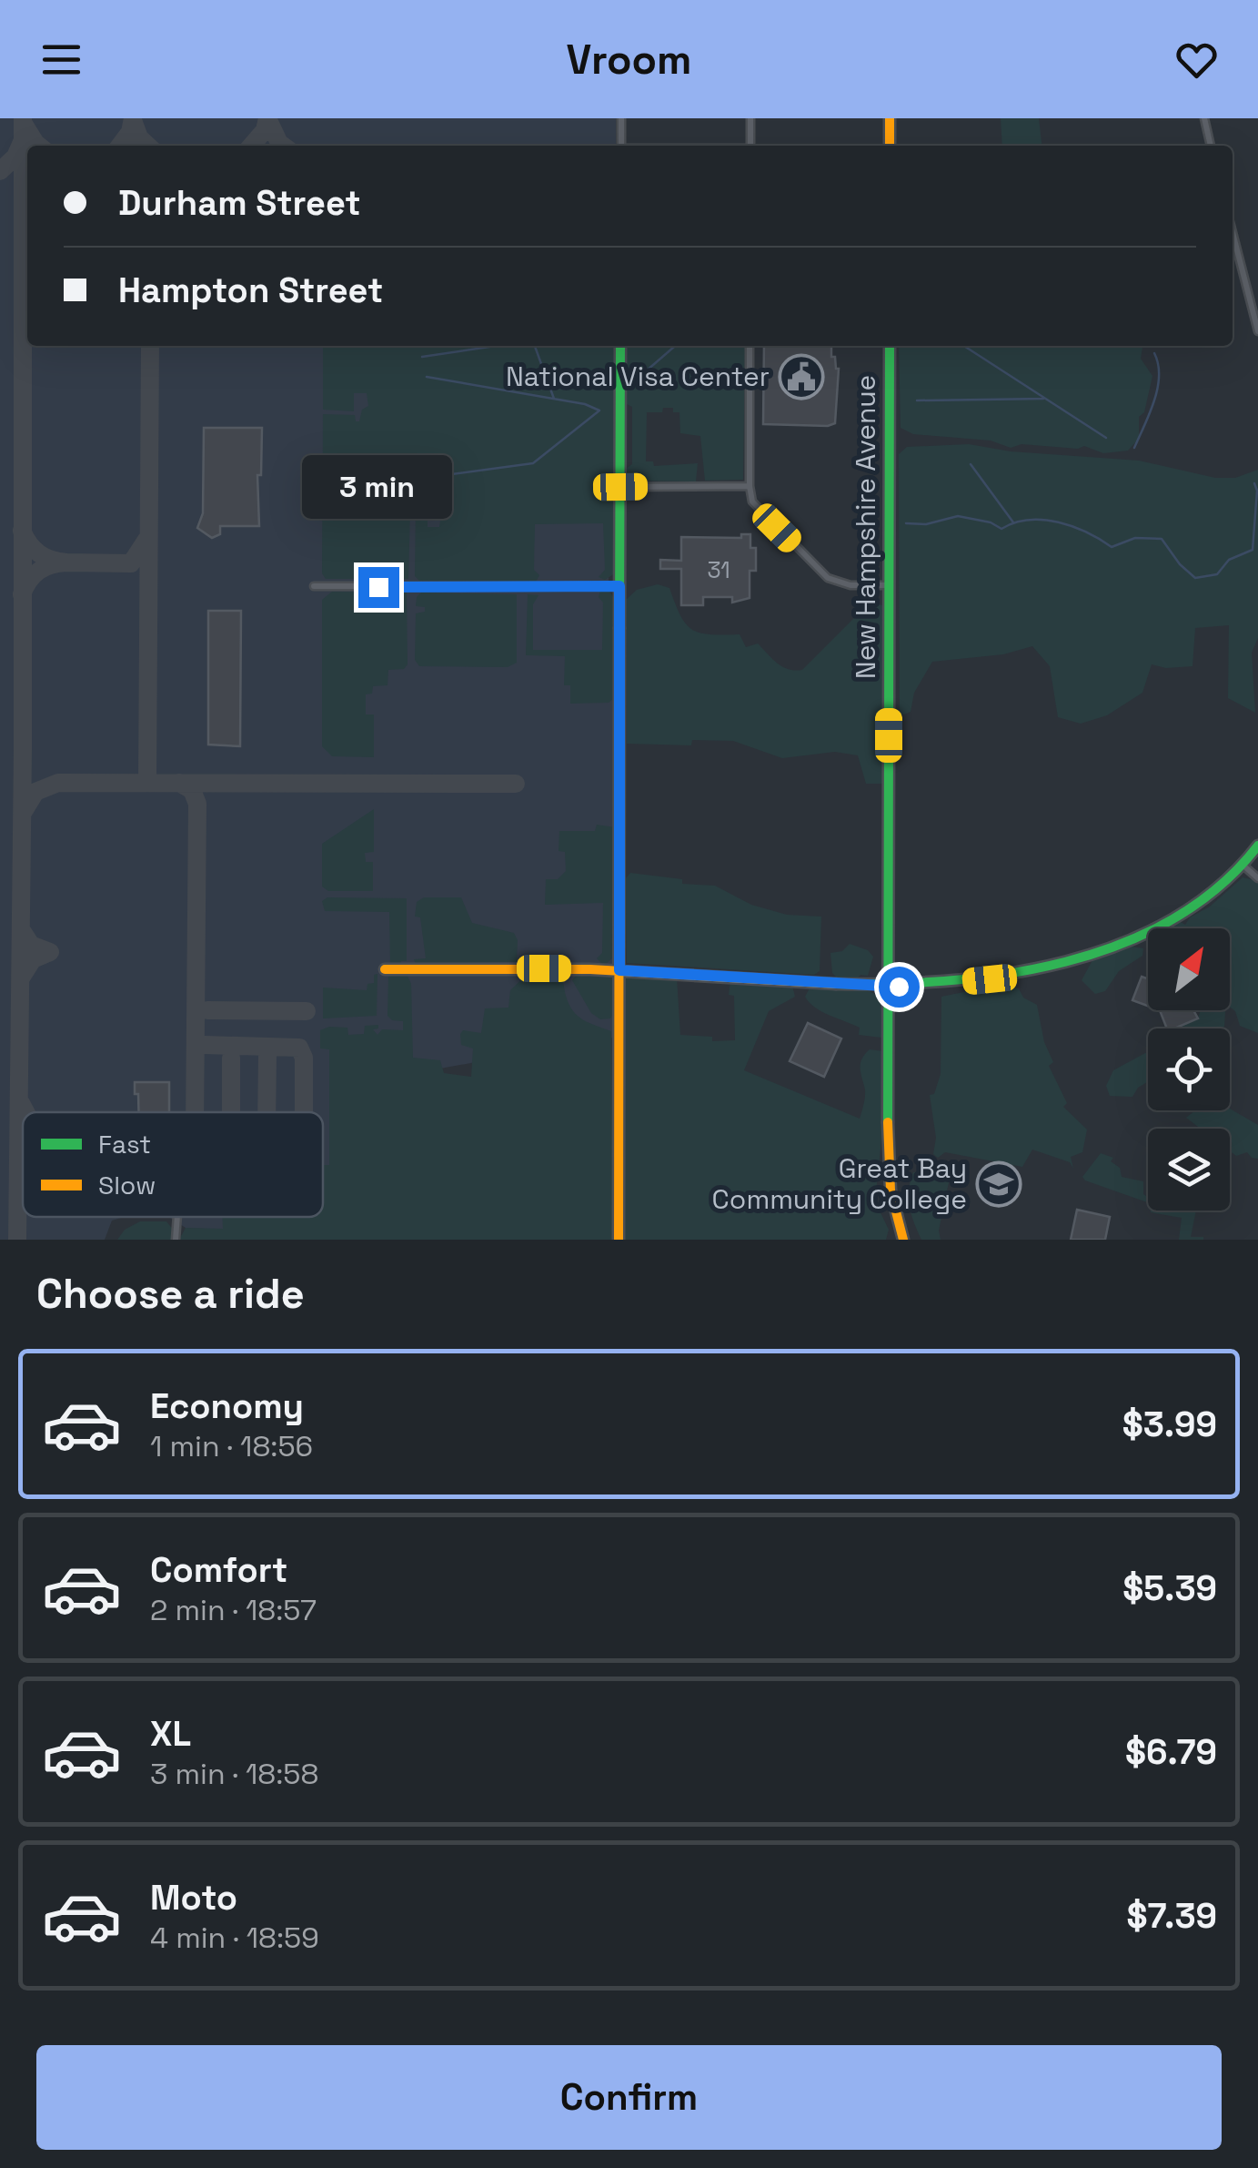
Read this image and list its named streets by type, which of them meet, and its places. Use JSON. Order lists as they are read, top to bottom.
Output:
{
  "streets": {
    "street": ["New Hampshire Avenue"]
  },
  "places": {
    "public building": ["National Visa Center"],
    "school or university": ["Great Bay Community College"]
  },
  "house_numbers": ["31"],
  "legend": ["Fast", "Slow"],
  "north": "top right",
  "page": {
    "header": "Vroom",
    "banner": ["Durham Street", "Hampton Street"],
    "bubble": "3 min",
    "heading": "Choose a ride",
    "list": [
      {
        "name": "Economy",
        "note": "1 min · 18:56",
        "value": "$3.99"
      },
      {
        "name": "Comfort",
        "note": "2 min · 18:57",
        "value": "$5.39"
      },
      {
        "name": "XL",
        "note": "3 min · 18:58",
        "value": "$6.79"
      },
      {
        "name": "Moto",
        "note": "4 min · 18:59",
        "value": "$7.39"
      }
    ],
    "buttons": "Confirm"
  }
}
